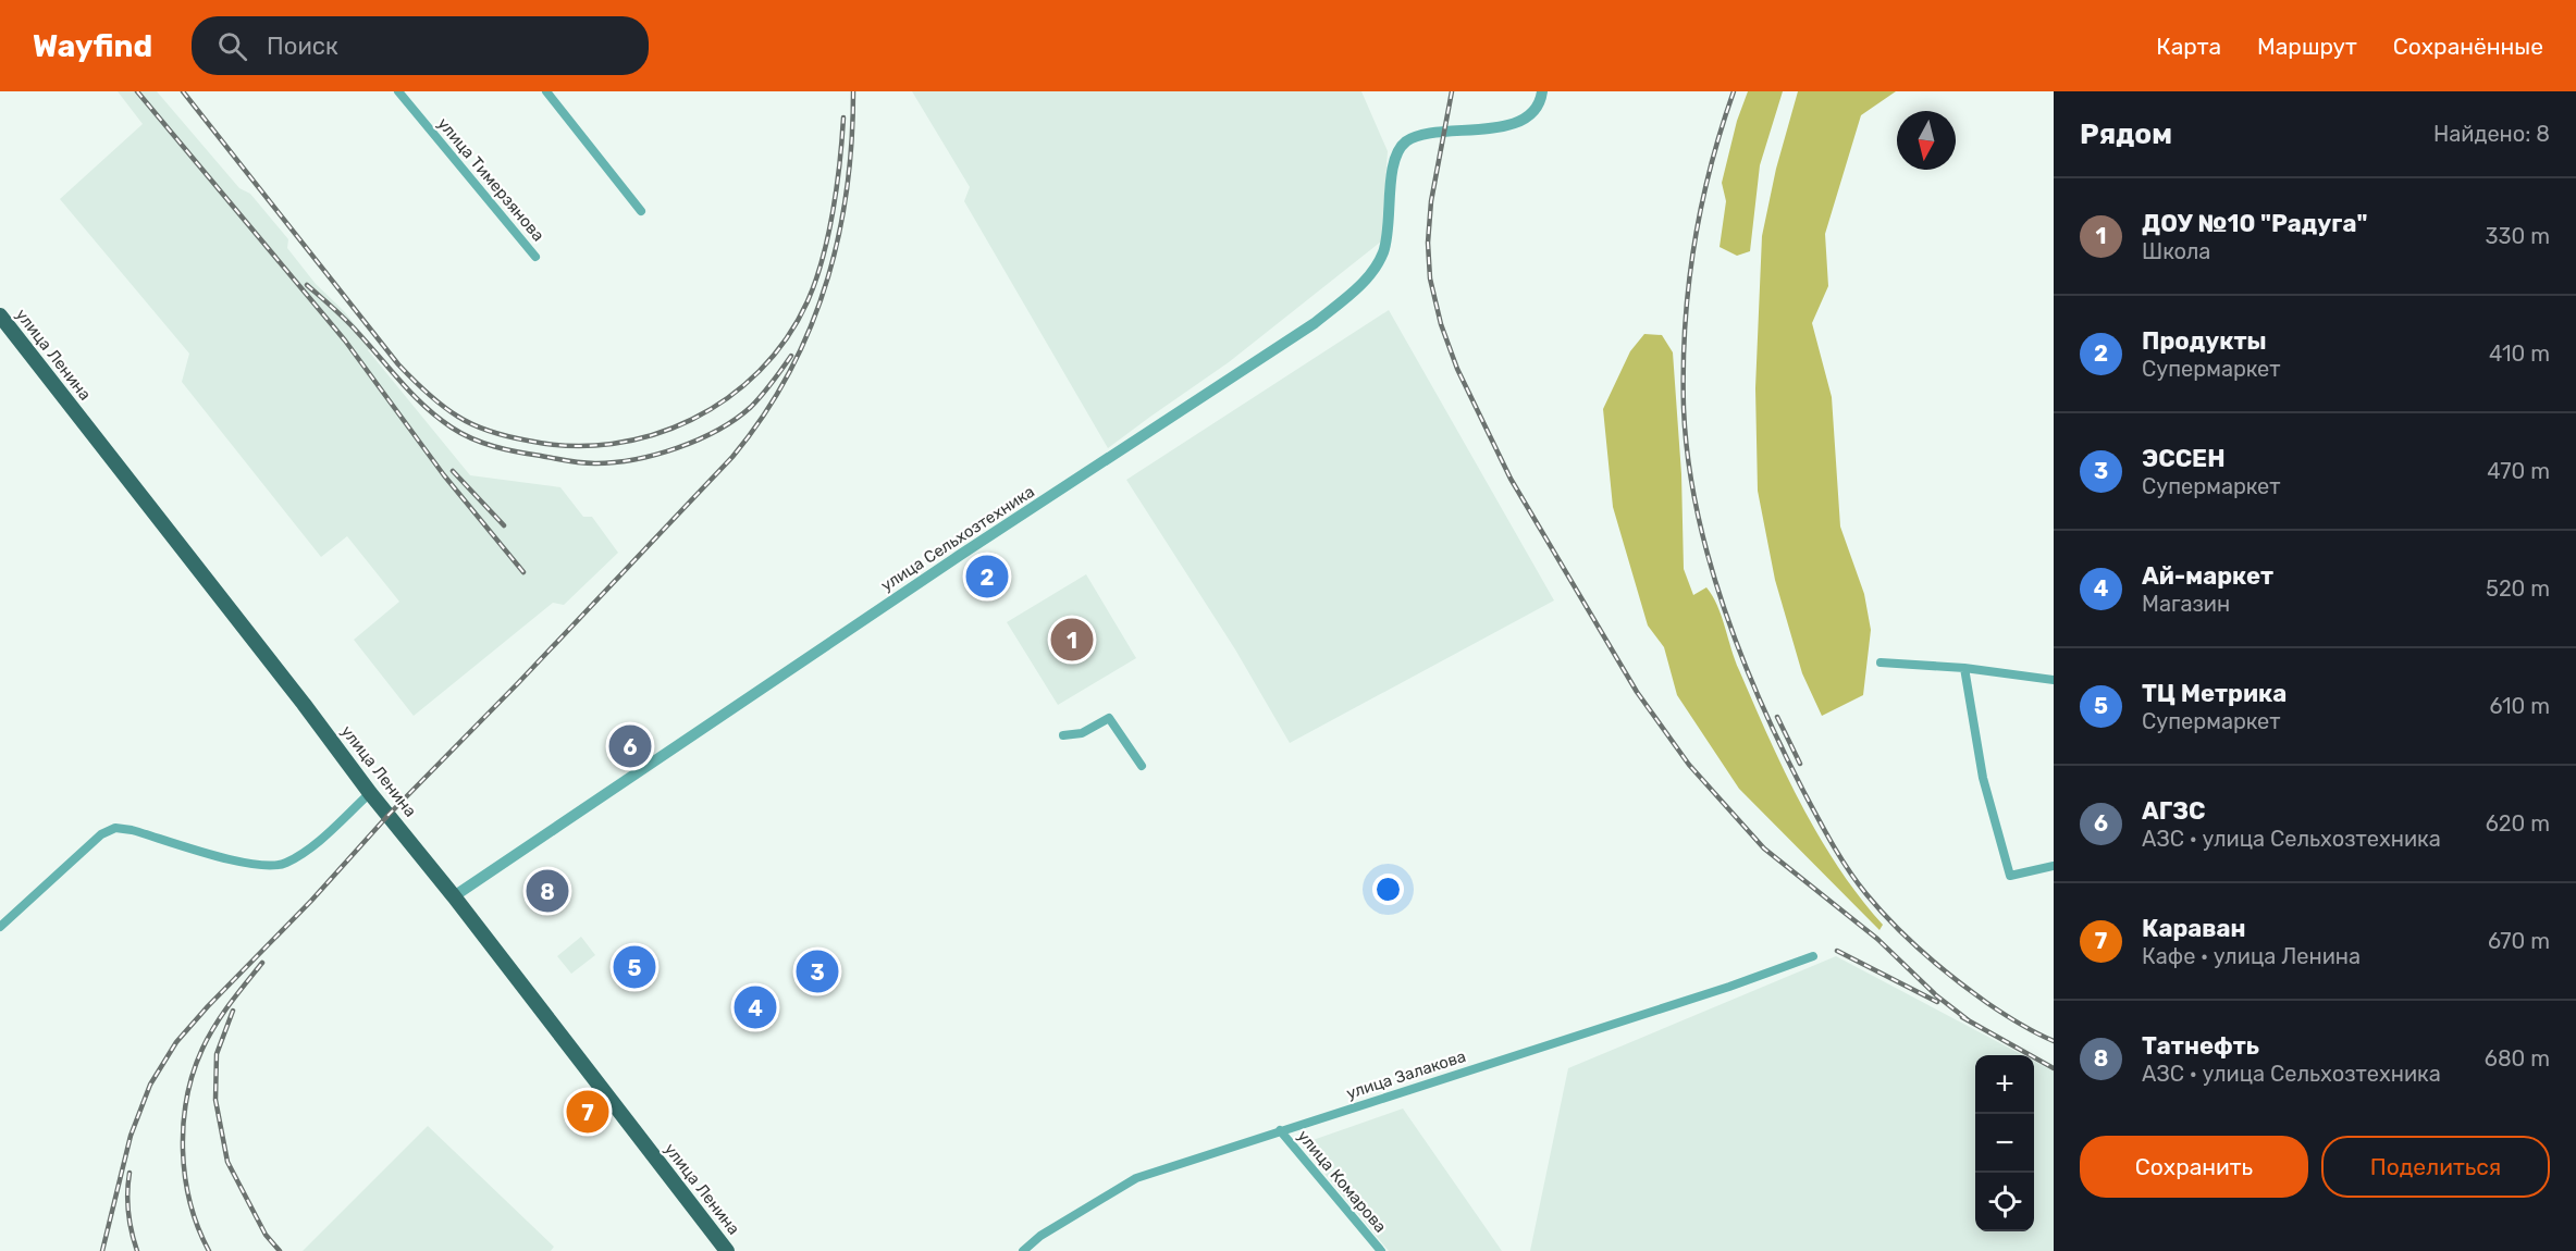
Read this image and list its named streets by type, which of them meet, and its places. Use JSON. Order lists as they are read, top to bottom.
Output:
{
  "streets": {
    "main road": ["улица Ленина"],
    "street": [
      "улица Тимерзянова",
      "улица Сельхозтехника",
      "улица Залакова",
      "улица Комарова"
    ]
  },
  "crossings": [
    ["улица Ленина", "улица Сельхозтехника"],
    ["улица Залакова", "улица Комарова"]
  ],
  "north": "bottom",
  "page": {
    "header": "Wayfind",
    "search": "Поиск",
    "nav": ["Карта", "Маршрут", "Сохранённые"],
    "heading": ["Рядом", "Найдено: 8"],
    "list": [
      {
        "mark": "1",
        "name": "ДОУ №10 \"Радуга\"",
        "note": "Школа",
        "value": "330 m"
      },
      {
        "mark": "2",
        "name": "Продукты",
        "note": "Супермаркет",
        "value": "410 m"
      },
      {
        "mark": "3",
        "name": "ЭССЕН",
        "note": "Супермаркет",
        "value": "470 m"
      },
      {
        "mark": "4",
        "name": "Ай-маркет",
        "note": "Магазин",
        "value": "520 m"
      },
      {
        "mark": "5",
        "name": "ТЦ Метрика",
        "note": "Супермаркет",
        "value": "610 m"
      },
      {
        "mark": "6",
        "name": "АГЗС",
        "note": "АЗС · улица Сельхозтехника",
        "value": "620 m"
      },
      {
        "mark": "7",
        "name": "Караван",
        "note": "Кафе · улица Ленина",
        "value": "670 m"
      },
      {
        "mark": "8",
        "name": "Татнефть",
        "note": "АЗС · улица Сельхозтехника",
        "value": "680 m"
      }
    ],
    "pins": [
      "2",
      "1",
      "6",
      "8",
      "5",
      "3",
      "4",
      "7"
    ],
    "map_buttons": ["+", "−"],
    "buttons": ["Сохранить", "Поделиться"]
  }
}
